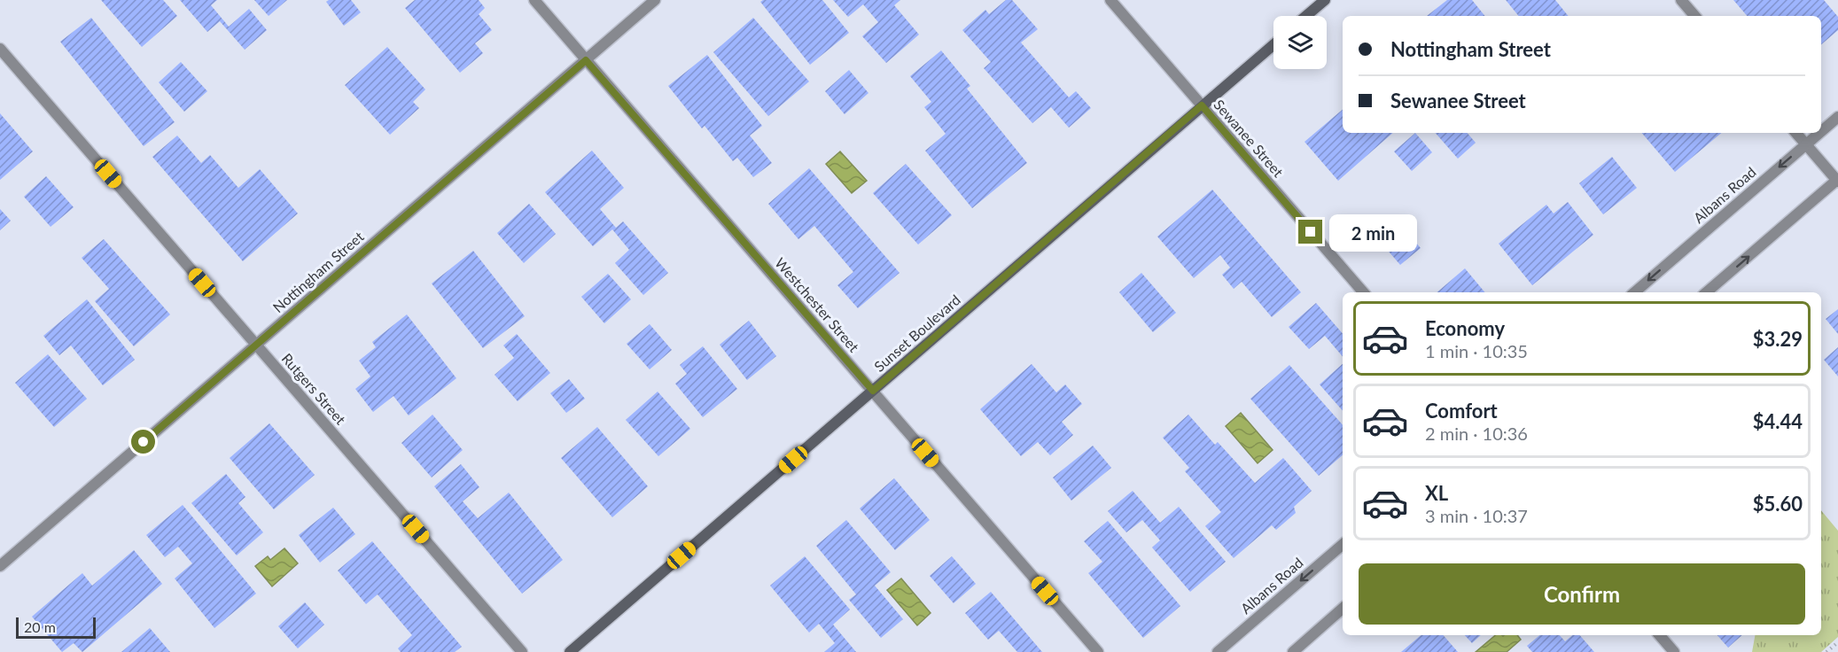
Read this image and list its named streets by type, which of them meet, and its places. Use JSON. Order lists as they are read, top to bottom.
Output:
{
  "streets": {
    "street": [
      "Sewanee Street",
      "Albans Road",
      "Nottingham Street",
      "Westchester Street",
      "Sunset Boulevard",
      "Rutgers Street"
    ]
  },
  "crossings": [
    ["Sewanee Street", "Sunset Boulevard"],
    ["Nottingham Street", "Westchester Street"],
    ["Nottingham Street", "Rutgers Street"],
    ["Westchester Street", "Sunset Boulevard"]
  ],
  "scale_bar": "20 m",
  "page": {
    "banner": ["Nottingham Street", "Sewanee Street"],
    "bubble": "2 min",
    "list": [
      {
        "name": "Economy",
        "note": "1 min · 10:35",
        "value": "$3.29"
      },
      {
        "name": "Comfort",
        "note": "2 min · 10:36",
        "value": "$4.44"
      },
      {
        "name": "XL",
        "note": "3 min · 10:37",
        "value": "$5.60"
      }
    ],
    "buttons": "Confirm",
    "scale": "20 m"
  }
}
